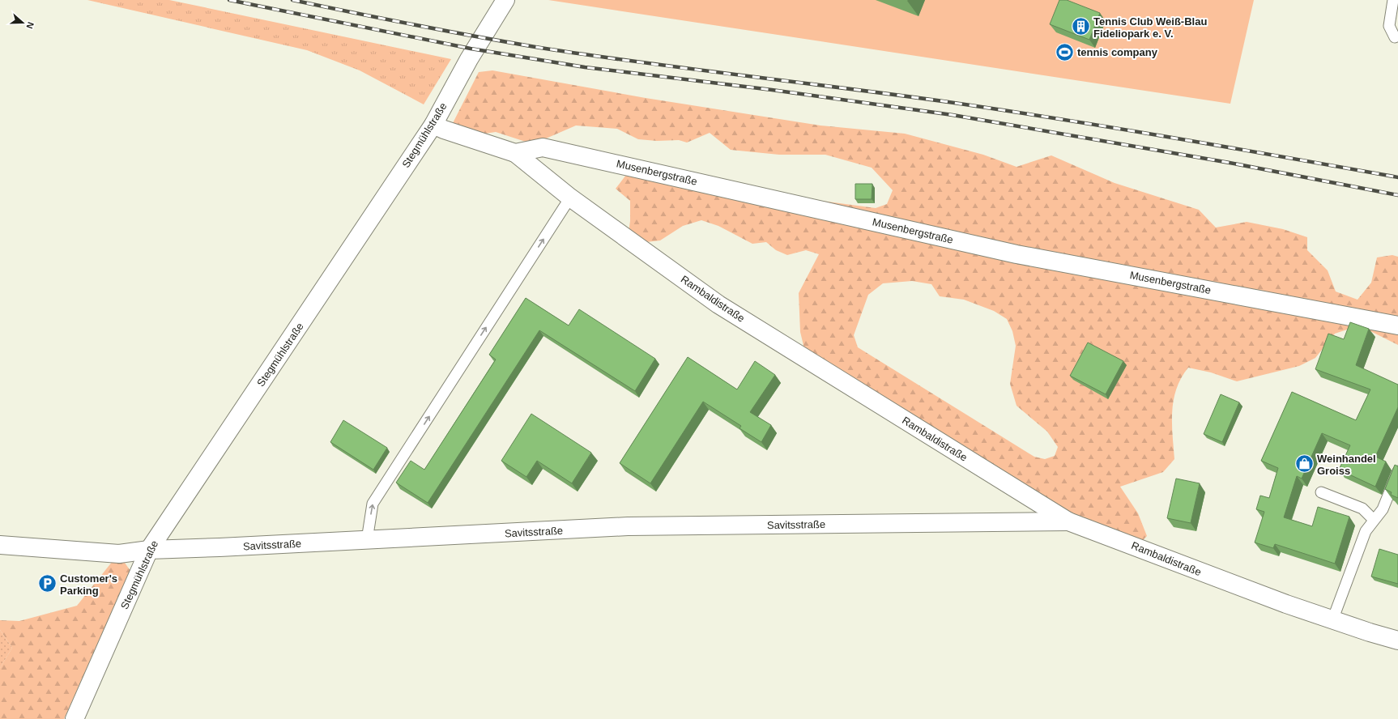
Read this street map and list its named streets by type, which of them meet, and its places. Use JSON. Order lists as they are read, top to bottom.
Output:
{
  "streets": {
    "street": [
      "Stegmühlstraße",
      "Musenbergstraße",
      "Rambaldistraße",
      "Savitsstraße"
    ]
  },
  "crossings": [
    ["Stegmühlstraße", "Musenbergstraße"],
    ["Stegmühlstraße", "Savitsstraße"],
    ["Musenbergstraße", "Rambaldistraße"],
    ["Rambaldistraße", "Savitsstraße"]
  ],
  "places": {
    "building": ["Tennis Club Weiß-Blau Fideliopark e. V."],
    "sports": ["tennis company"],
    "shop": ["Weinhandel Groiss"],
    "parking": ["Customer's Parking"]
  },
  "north": "right"
}
